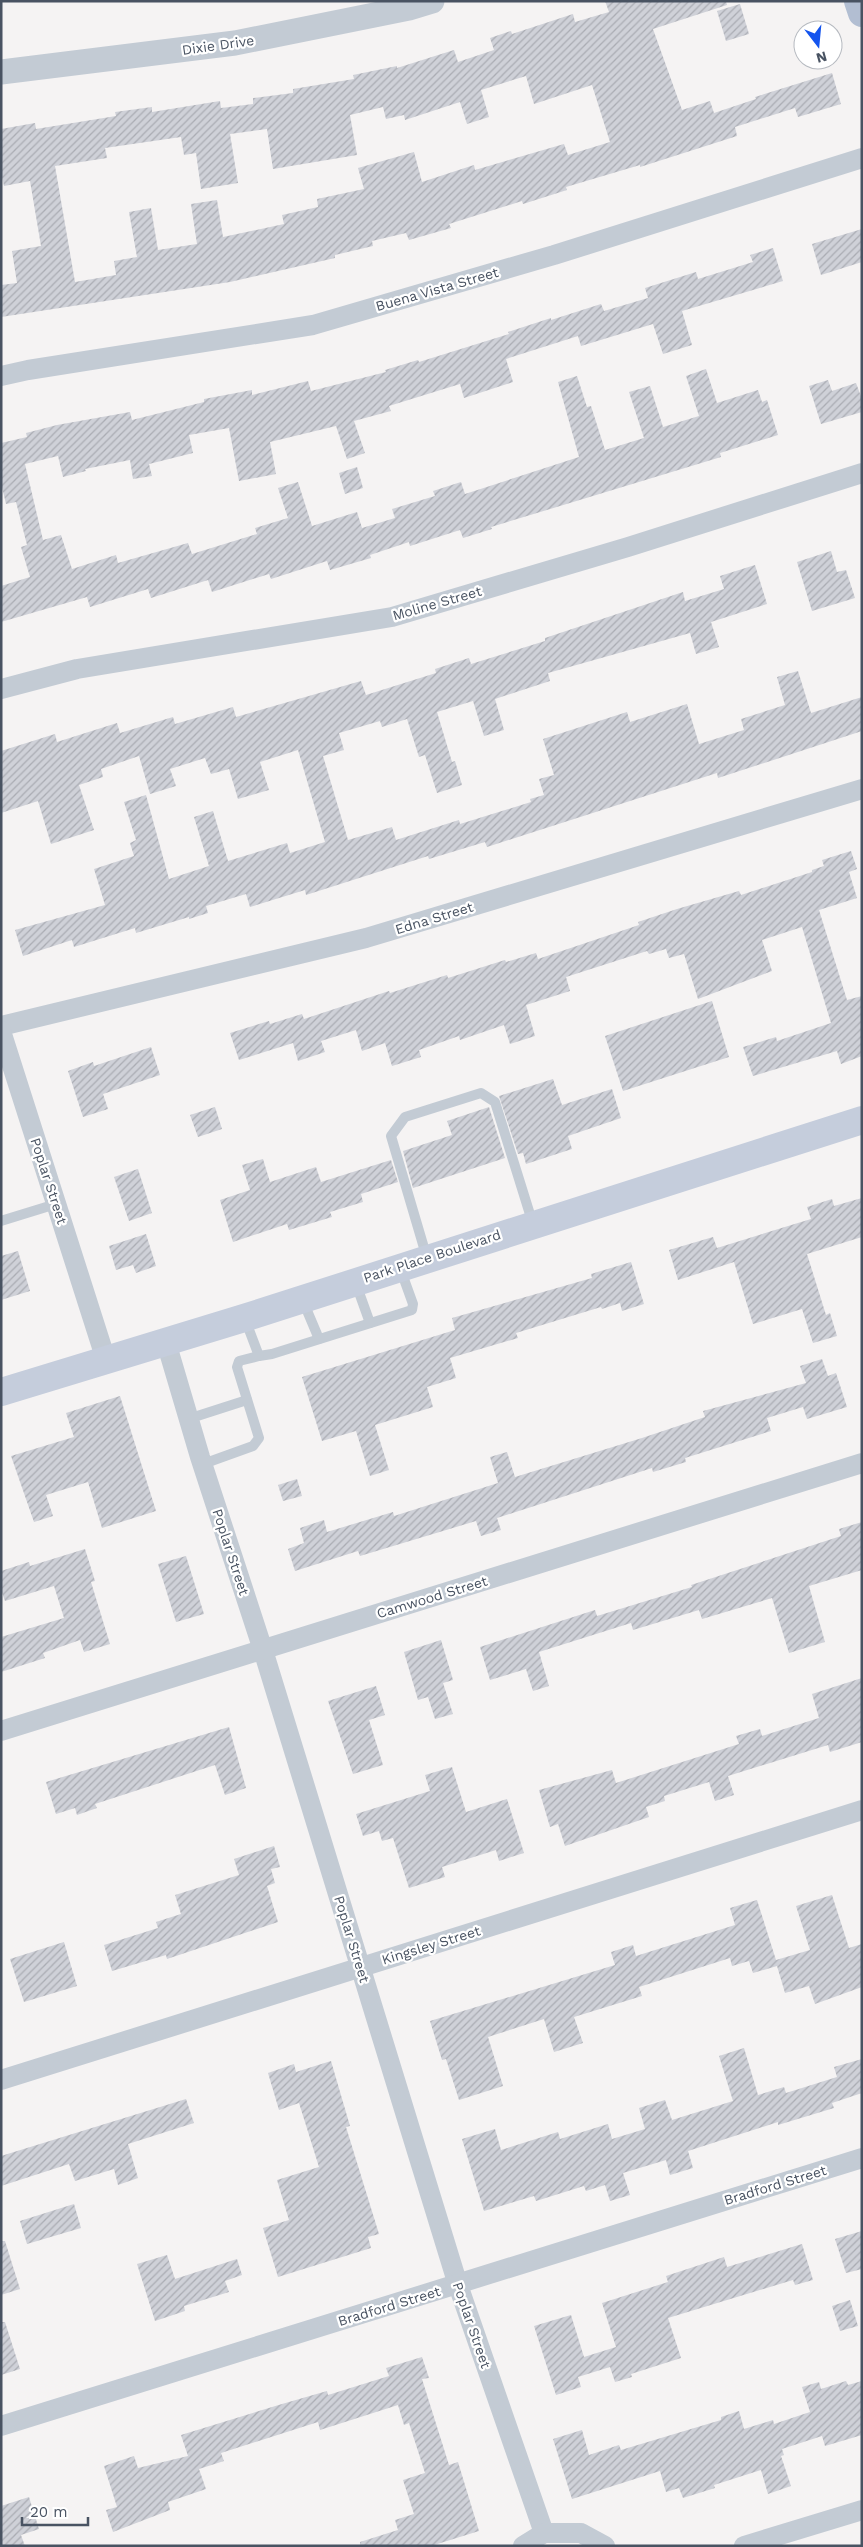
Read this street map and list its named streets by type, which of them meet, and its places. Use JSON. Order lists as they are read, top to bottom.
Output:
{
  "streets": {
    "main road": ["Park Place Boulevard"],
    "street": [
      "Dixie Drive",
      "Buena Vista Street",
      "Moline Street",
      "Edna Street",
      "Poplar Street",
      "Camwood Street",
      "Kingsley Street",
      "Bradford Street"
    ]
  },
  "crossings": [
    ["Poplar Street", "Park Place Boulevard"],
    ["Poplar Street", "Camwood Street"],
    ["Poplar Street", "Kingsley Street"],
    ["Poplar Street", "Bradford Street"]
  ],
  "scale_bar": "20 m",
  "north": "bottom"
}
